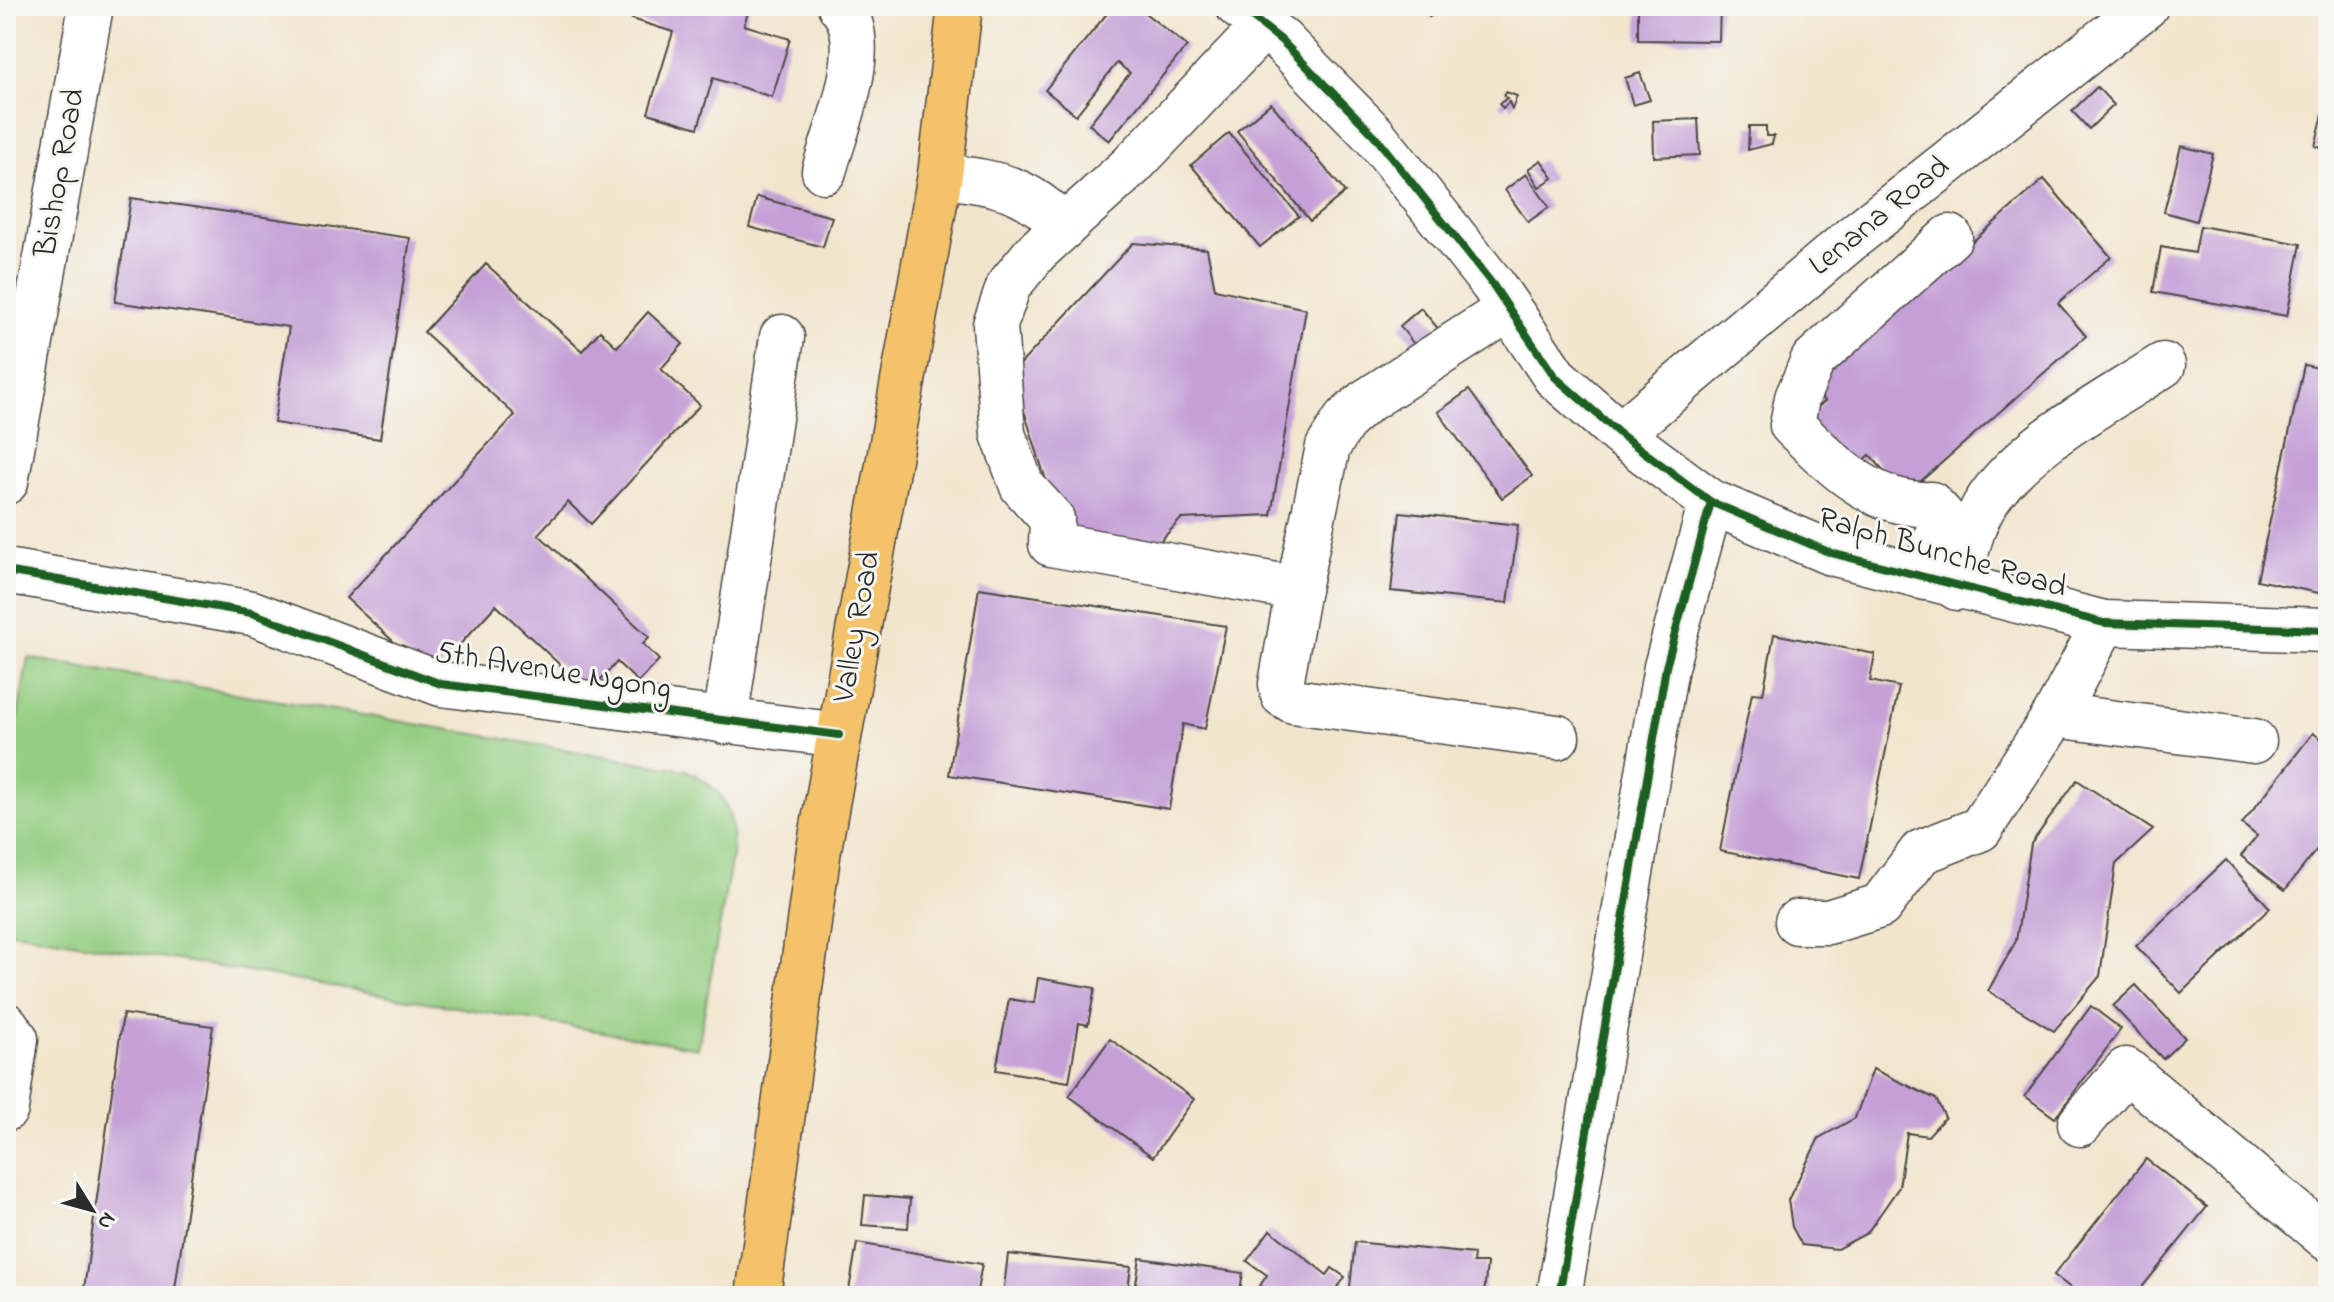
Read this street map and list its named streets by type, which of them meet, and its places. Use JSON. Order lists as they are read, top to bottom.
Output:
{
  "streets": {
    "main road": ["Valley Road"],
    "street": [
      "Bishop Road",
      "Lenana Road",
      "Ralph Bunche Road",
      "5th Avenue Ngong"
    ]
  },
  "crossings": [
    ["Lenana Road", "Ralph Bunche Road"],
    ["Valley Road", "5th Avenue Ngong"]
  ],
  "north": "bottom right"
}
